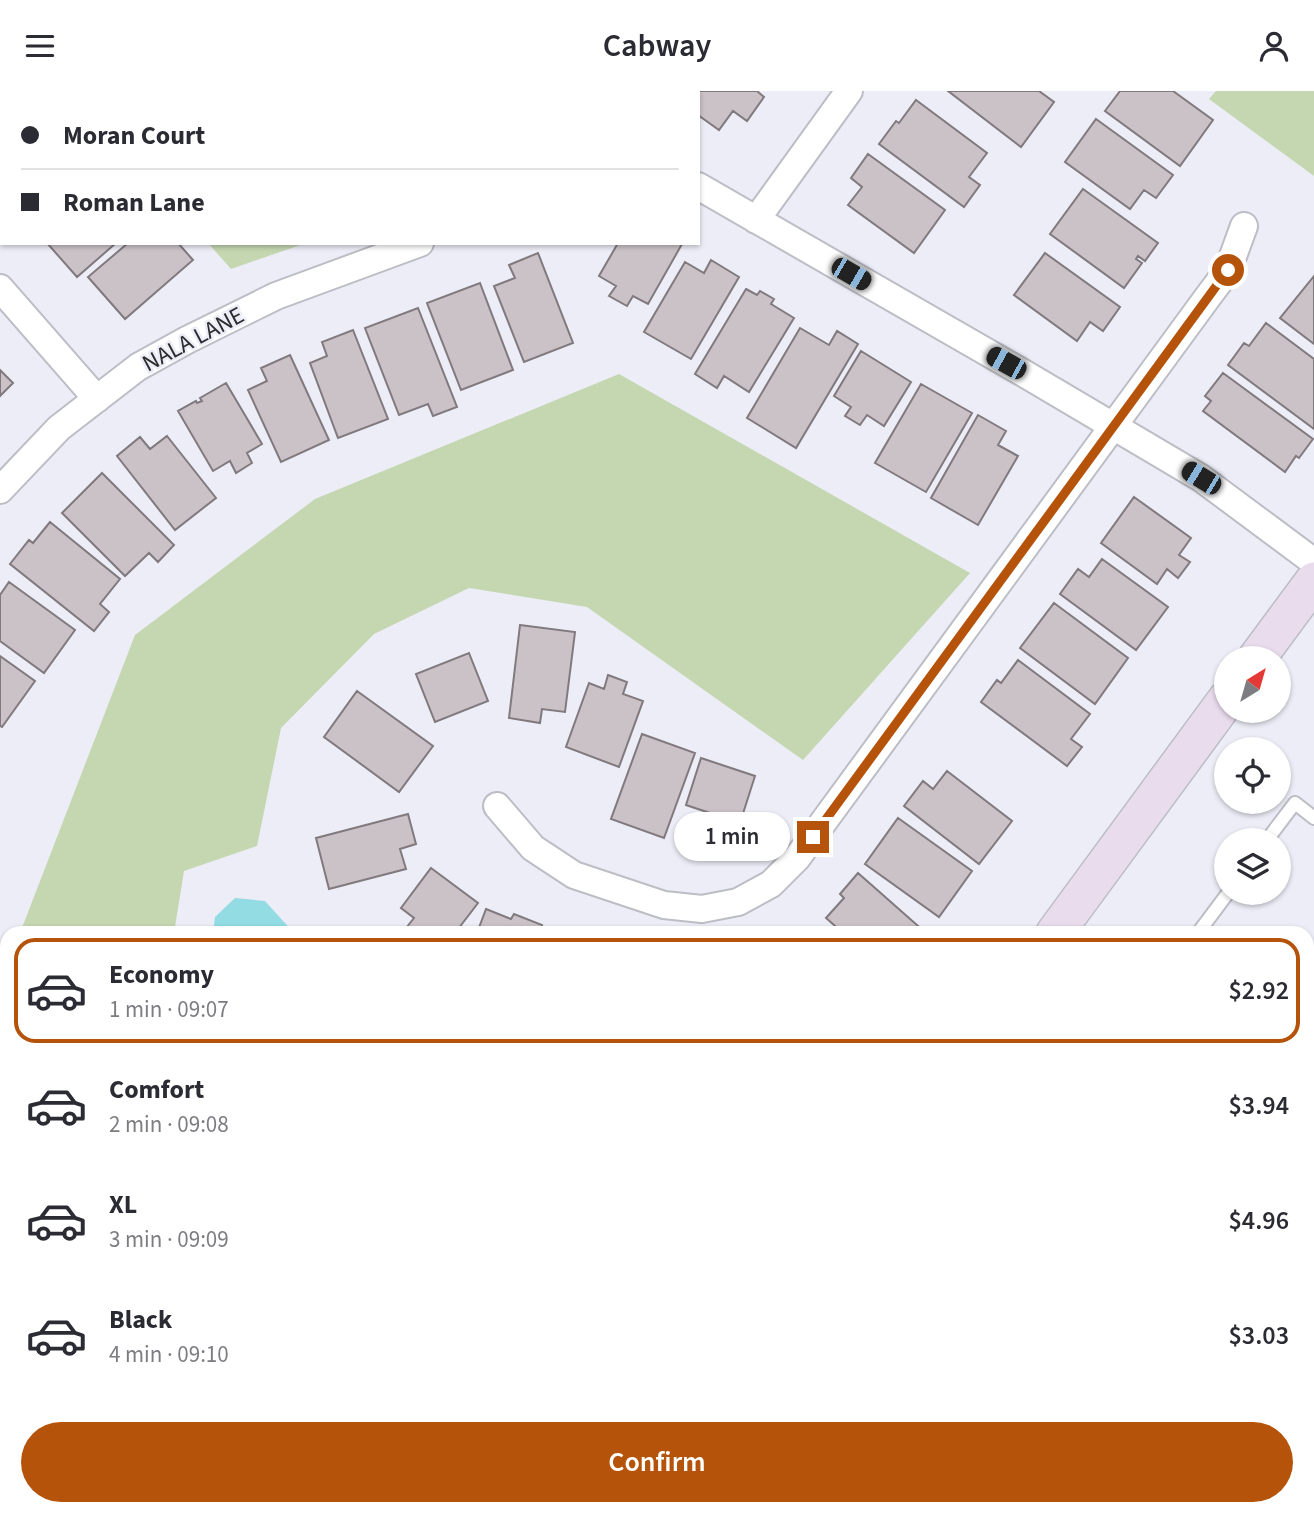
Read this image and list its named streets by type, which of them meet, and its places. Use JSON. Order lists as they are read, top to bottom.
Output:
{
  "streets": {
    "street": ["NALA LANE"]
  },
  "north": "top right",
  "page": {
    "header": "Cabway",
    "banner": ["Moran Court", "Roman Lane"],
    "bubble": "1 min",
    "list": [
      {
        "name": "Economy",
        "note": "1 min · 09:07",
        "value": "$2.92"
      },
      {
        "name": "Comfort",
        "note": "2 min · 09:08",
        "value": "$3.94"
      },
      {
        "name": "XL",
        "note": "3 min · 09:09",
        "value": "$4.96"
      },
      {
        "name": "Black",
        "note": "4 min · 09:10",
        "value": "$3.03"
      }
    ],
    "buttons": "Confirm"
  }
}
